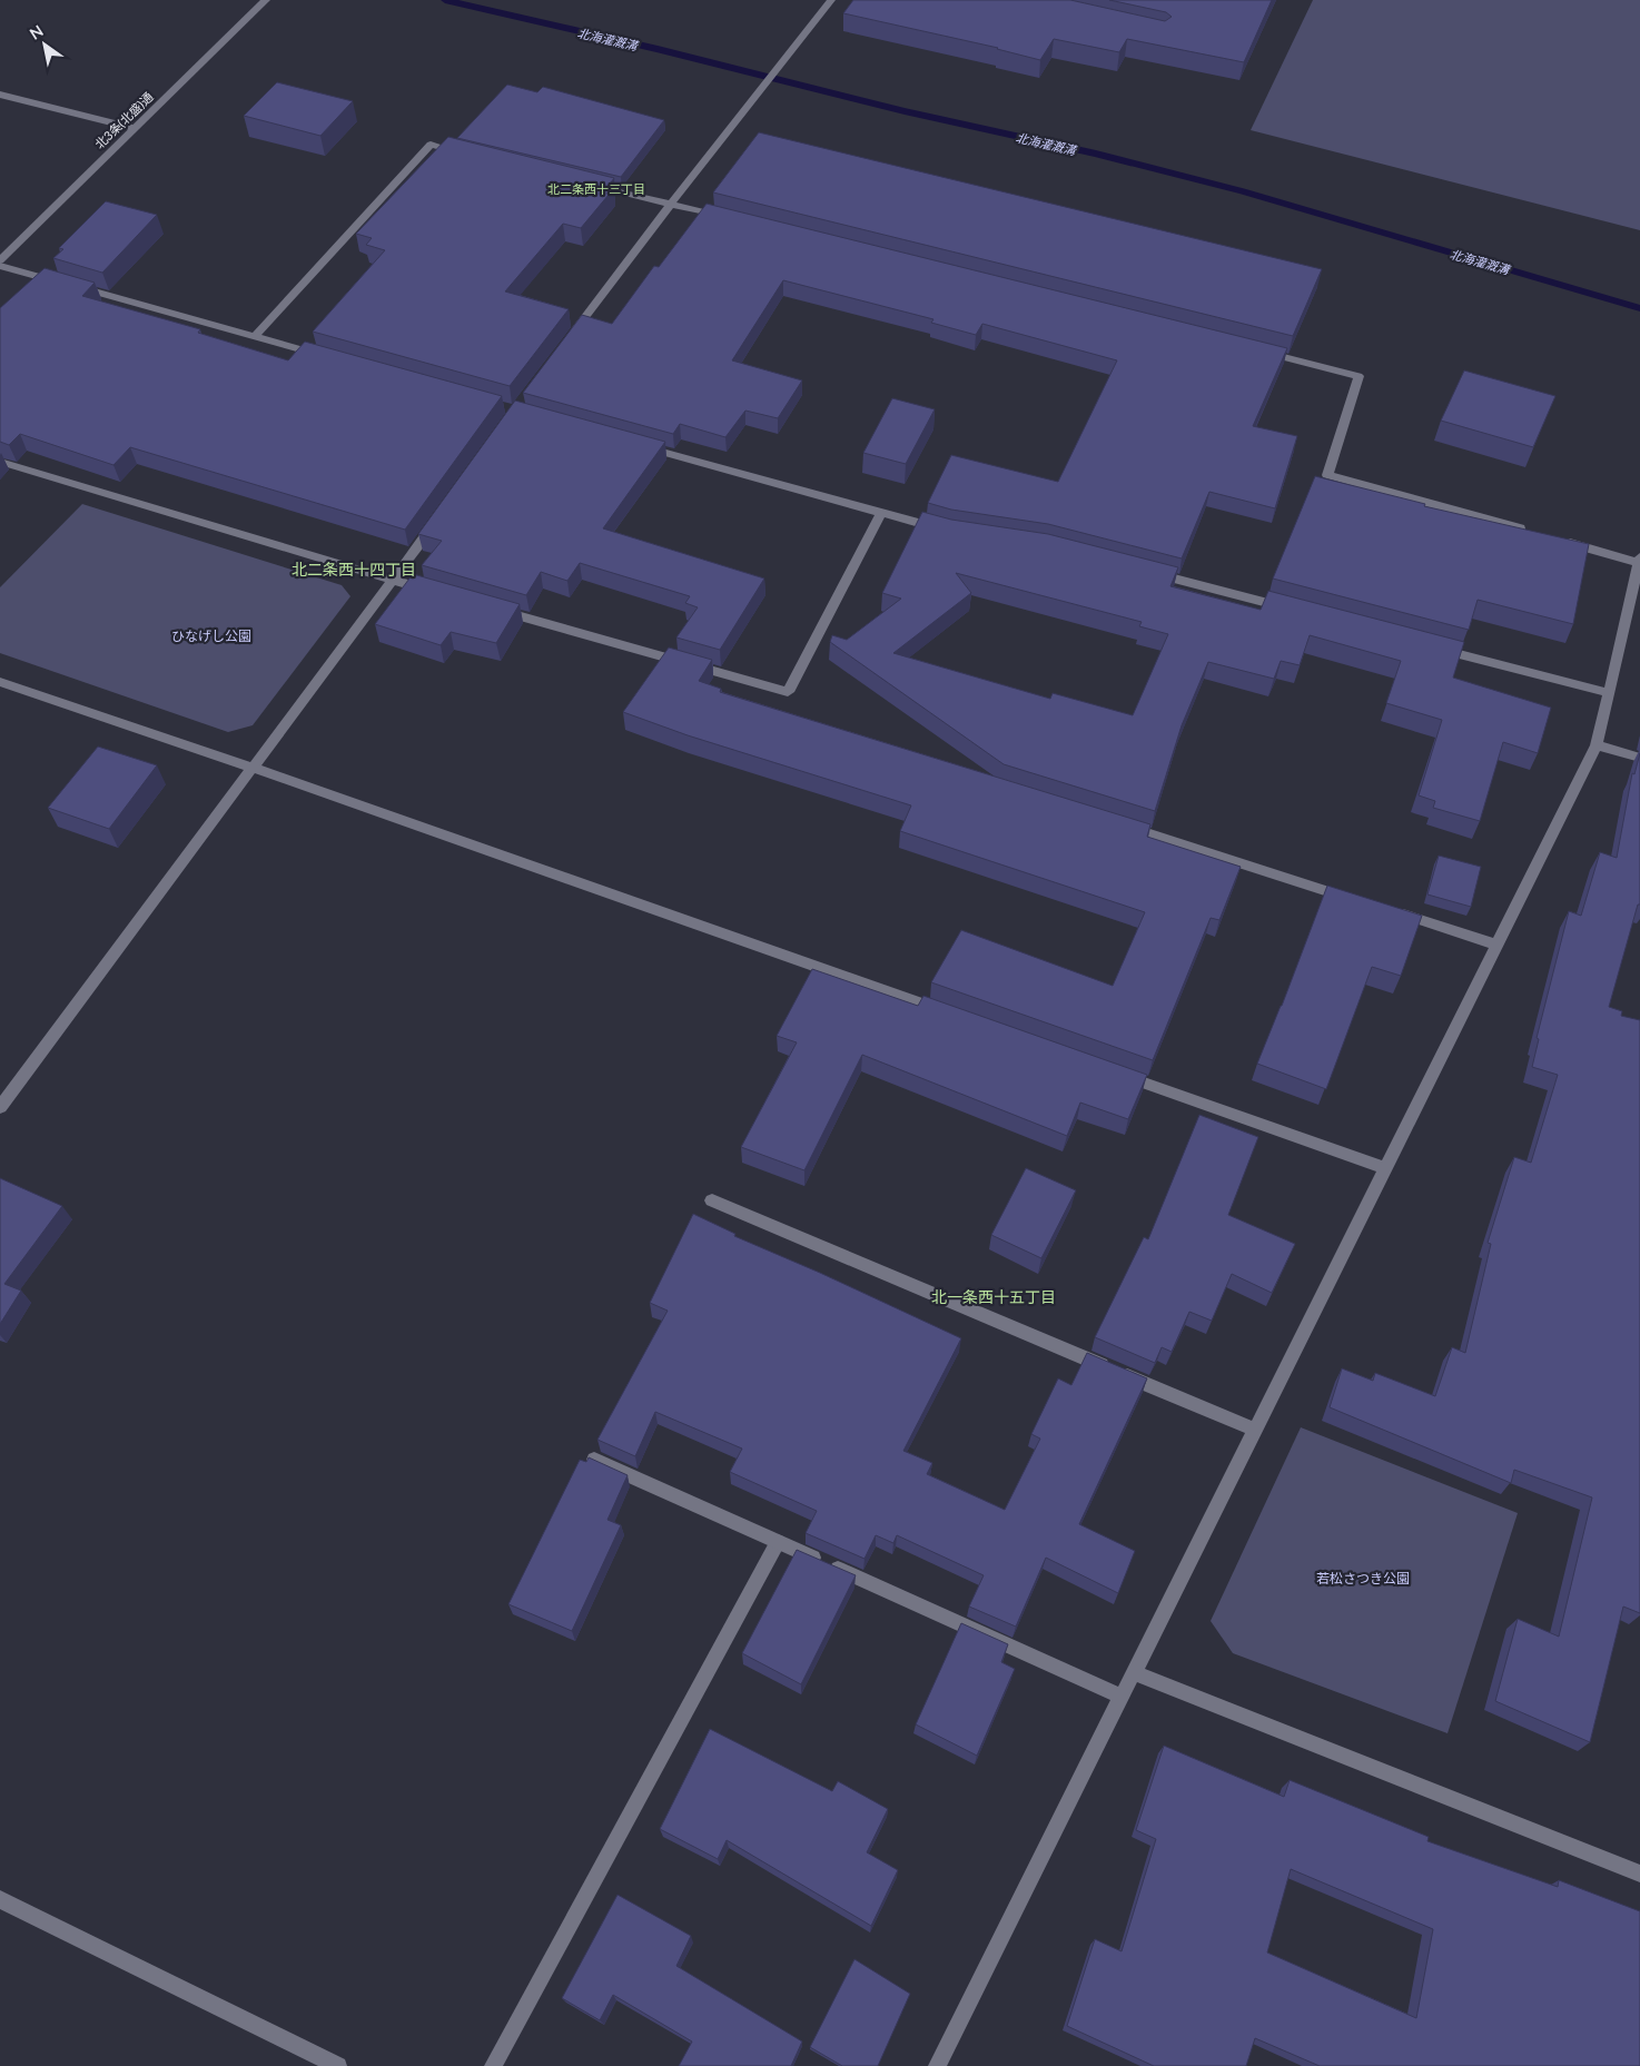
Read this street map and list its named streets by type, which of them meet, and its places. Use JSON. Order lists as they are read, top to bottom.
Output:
{
  "streets": {
    "street": ["北3条(北盛)通"]
  },
  "districts": ["北二条西十三丁目", "北二条西十四丁目", "北一条西十五丁目"],
  "water": ["北海灌漑溝"],
  "parks": ["ひなげし公園", "若松さつき公園"],
  "north": "top left"
}
